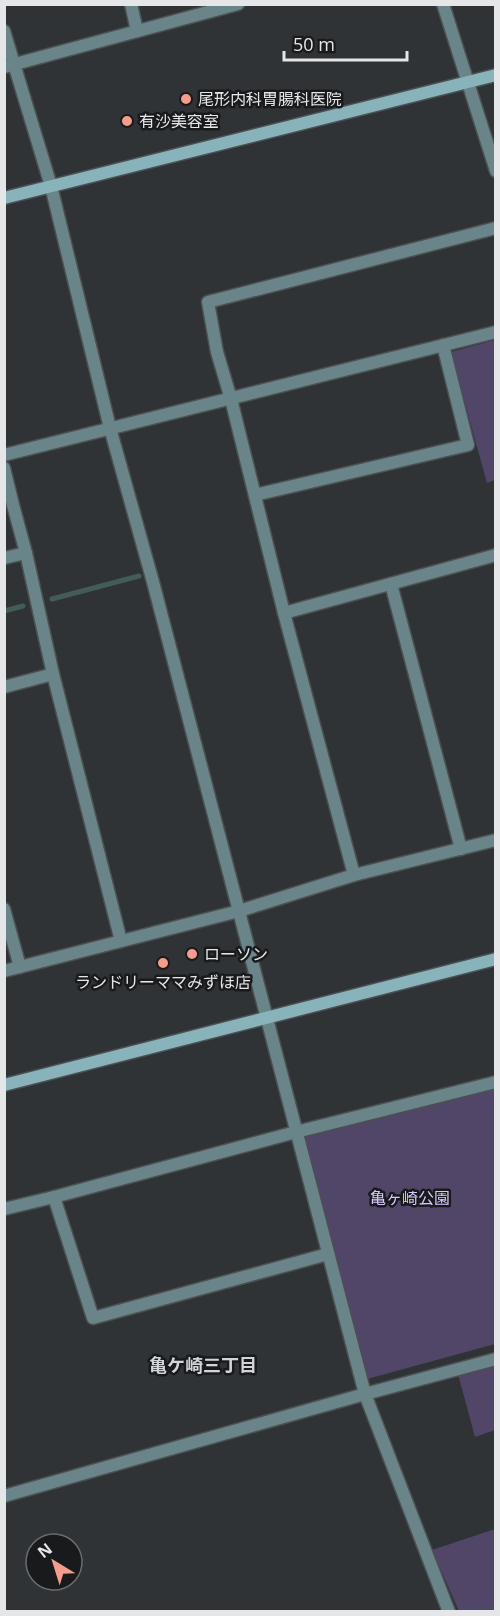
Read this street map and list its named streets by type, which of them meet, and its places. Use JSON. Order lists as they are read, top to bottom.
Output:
{
  "districts": ["亀ケ崎三丁目"],
  "parks": ["亀ヶ崎公園"],
  "places": [
    "尾形内科胃腸科医院",
    "有沙美容室",
    "ローソン",
    "ランドリーママみずほ店"
  ],
  "scale_bar": "50 m",
  "north": "top left"
}
